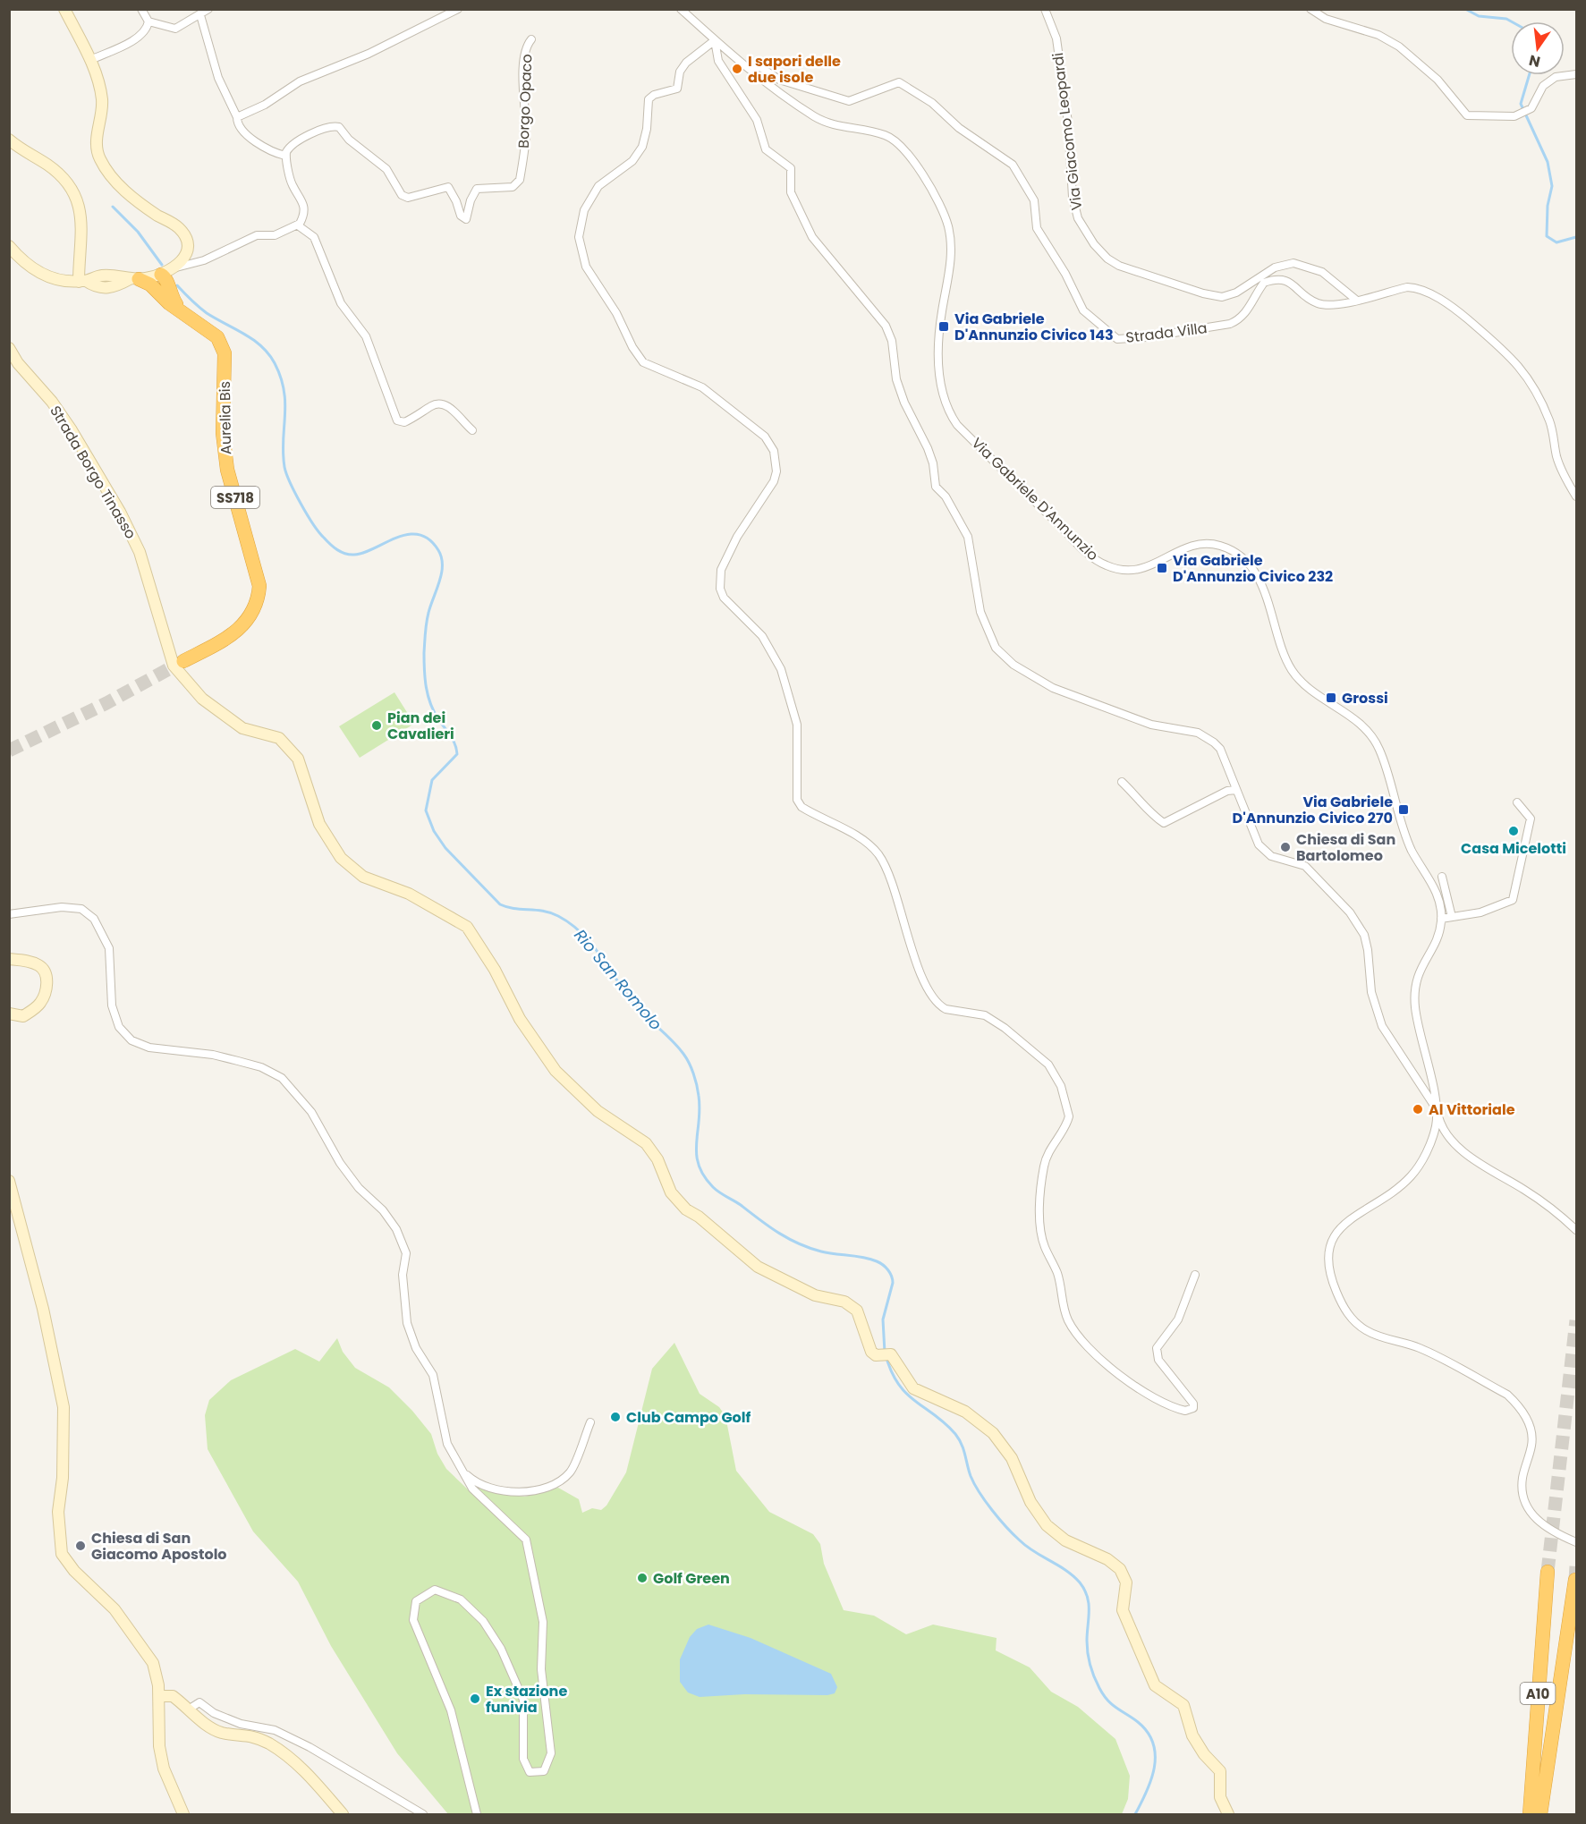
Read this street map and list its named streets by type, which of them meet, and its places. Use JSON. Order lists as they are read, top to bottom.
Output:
{
  "streets": {
    "highway": ["Aurelia Bis", "SS718", "A10"],
    "street": [
      "Borgo Opaco",
      "Via Giacomo Leopardi",
      "Strada Villa",
      "Strada Borgo Tinasso",
      "Via Gabriele D'Annunzio"
    ]
  },
  "crossings": [
    ["Strada Villa", "Via Gabriele D'Annunzio"]
  ],
  "water": ["Rio San Romolo"],
  "places": {
    "other": [
      "I sapori delle due isole",
      "Pian dei Cavalieri",
      "Casa Micelotti",
      "Chiesa di San Bartolomeo",
      "Al Vittoriale",
      "Club Campo Golf",
      "Chiesa di San Giacomo Apostolo",
      "Golf Green",
      "Ex stazione funivia"
    ],
    "transit": [
      "Via Gabriele D'Annunzio Civico 143",
      "Via Gabriele D'Annunzio Civico 232",
      "Grossi",
      "Via Gabriele D'Annunzio Civico 270"
    ]
  },
  "north": "bottom"
}
